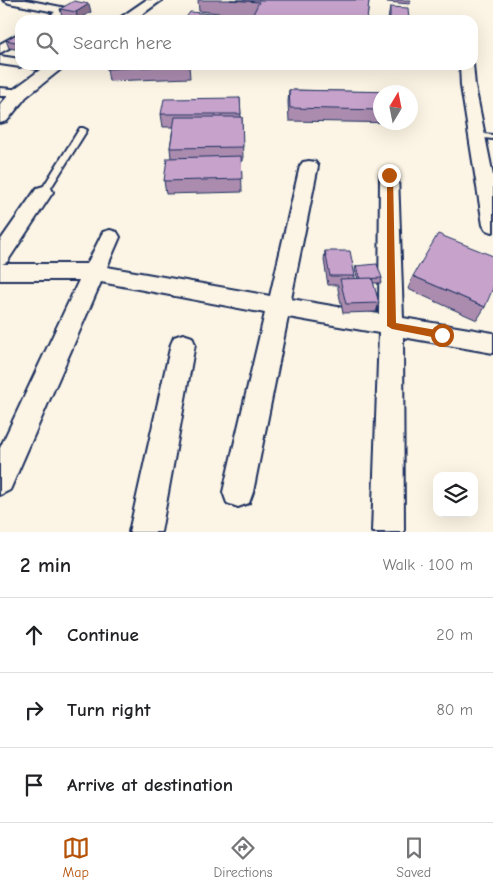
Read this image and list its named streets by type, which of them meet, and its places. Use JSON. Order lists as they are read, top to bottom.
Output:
{
  "north": "top",
  "page": {
    "search": "Search here",
    "heading": ["2 min", "Walk · 100 m"],
    "list": [
      ["Continue", "20 m"],
      ["Turn right", "80 m"],
      "Arrive at destination"
    ],
    "nav": ["Map", "Directions", "Saved"]
  }
}
